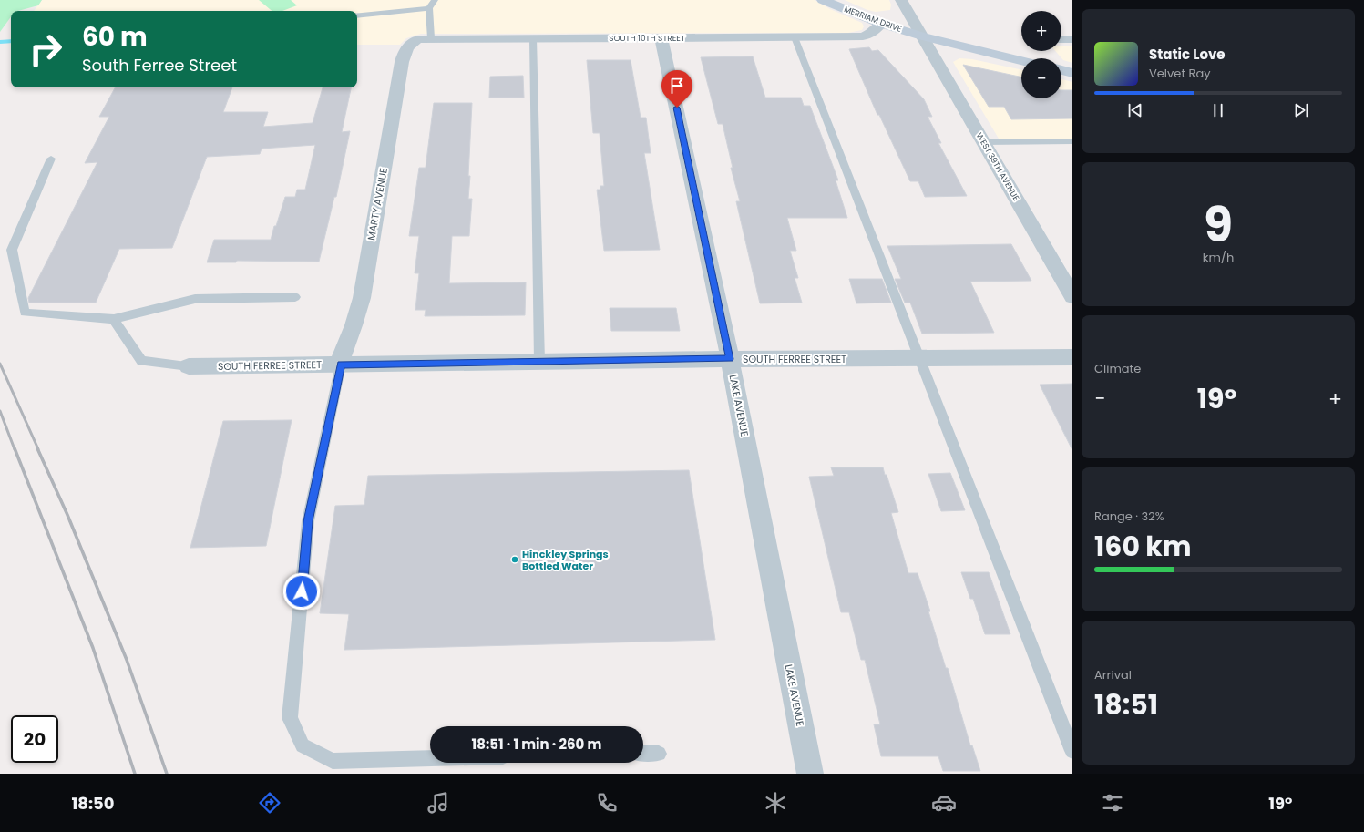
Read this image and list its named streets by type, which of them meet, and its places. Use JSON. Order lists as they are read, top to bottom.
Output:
{
  "streets": {
    "main road": ["MERRIAM DRIVE"],
    "street": [
      "SOUTH 10TH STREET",
      "WEST 39TH AVENUE",
      "MARTY AVENUE",
      "SOUTH FERREE STREET",
      "LAKE AVENUE"
    ]
  },
  "crossings": [
    ["MERRIAM DRIVE", "SOUTH 10TH STREET"],
    ["MERRIAM DRIVE", "WEST 39TH AVENUE"],
    ["SOUTH 10TH STREET", "MARTY AVENUE"],
    ["SOUTH 10TH STREET", "LAKE AVENUE"],
    ["MARTY AVENUE", "SOUTH FERREE STREET"],
    ["SOUTH FERREE STREET", "LAKE AVENUE"]
  ],
  "places": ["Hinckley Springs Bottled Water"],
  "page": {
    "map_buttons": ["+", "−"],
    "turn": ["60 m", "South Ferree Street"],
    "song": ["Static Love", "Velvet Ray"],
    "tile": [
      ["9", "km/h"],
      "Climate",
      ["Range · 32%", "160 km"],
      ["Arrival", "18:51"]
    ],
    "heat": ["−", "19°", "+"],
    "limit": "20",
    "trip": "18:51 · 1 min · 260 m",
    "tabs": ["18:50", "19°"]
  }
}
